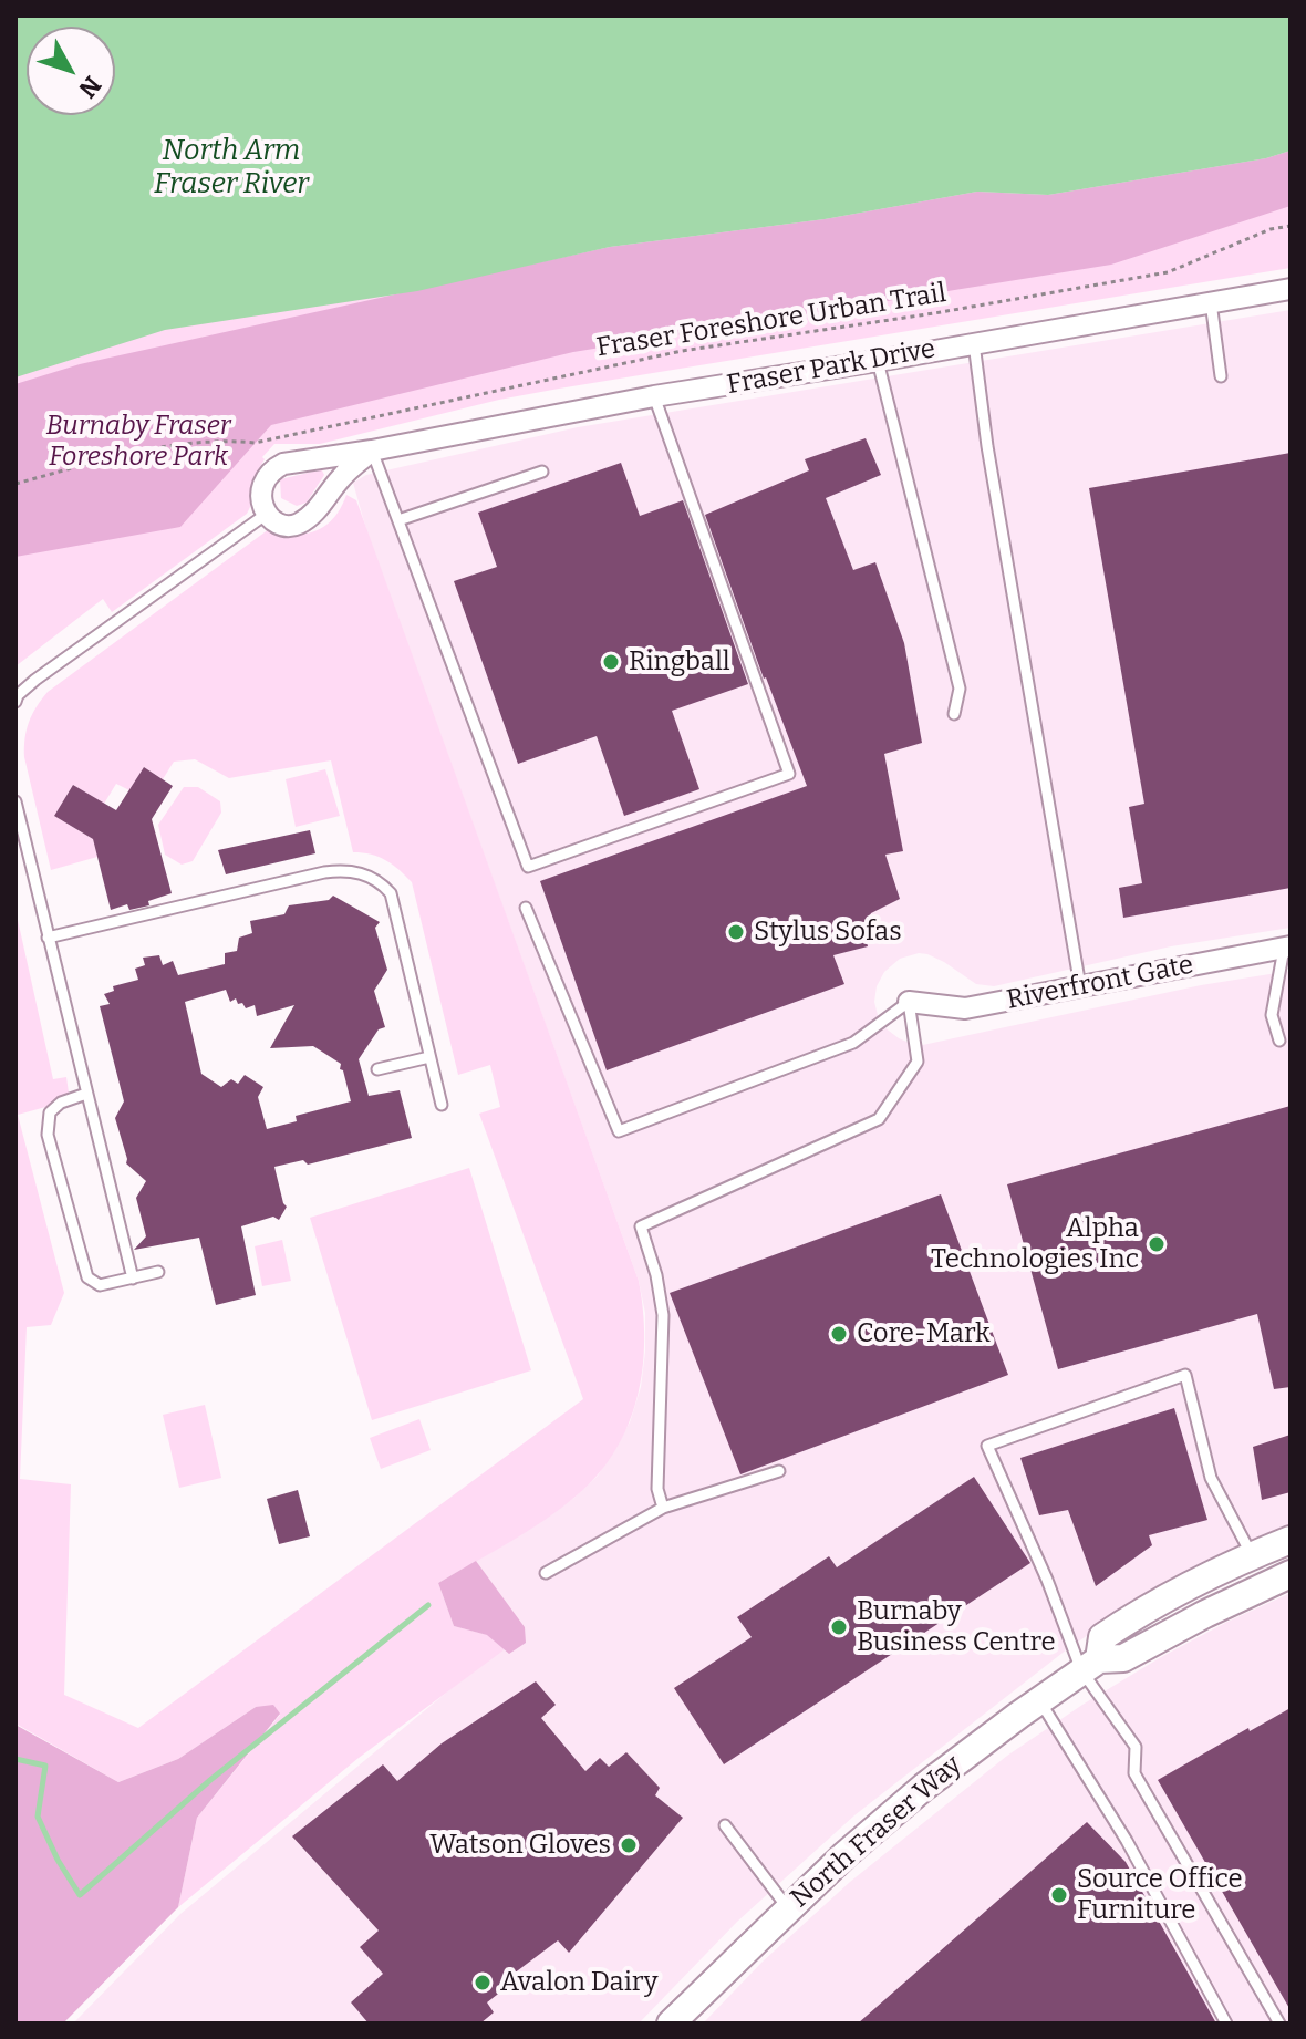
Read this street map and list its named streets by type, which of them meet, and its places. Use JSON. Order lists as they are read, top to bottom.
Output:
{
  "streets": {
    "street": ["Fraser Park Drive", "Riverfront Gate", "North Fraser Way"],
    "path": ["Fraser Foreshore Urban Trail"]
  },
  "water": ["North Arm Fraser River"],
  "parks": ["Burnaby Fraser Foreshore Park"],
  "places": [
    "Ringball",
    "Stylus Sofas",
    "Alpha Technologies Inc",
    "Core-Mark",
    "Burnaby Business Centre",
    "Watson Gloves",
    "Source Office Furniture",
    "Avalon Dairy"
  ],
  "north": "bottom right"
}
